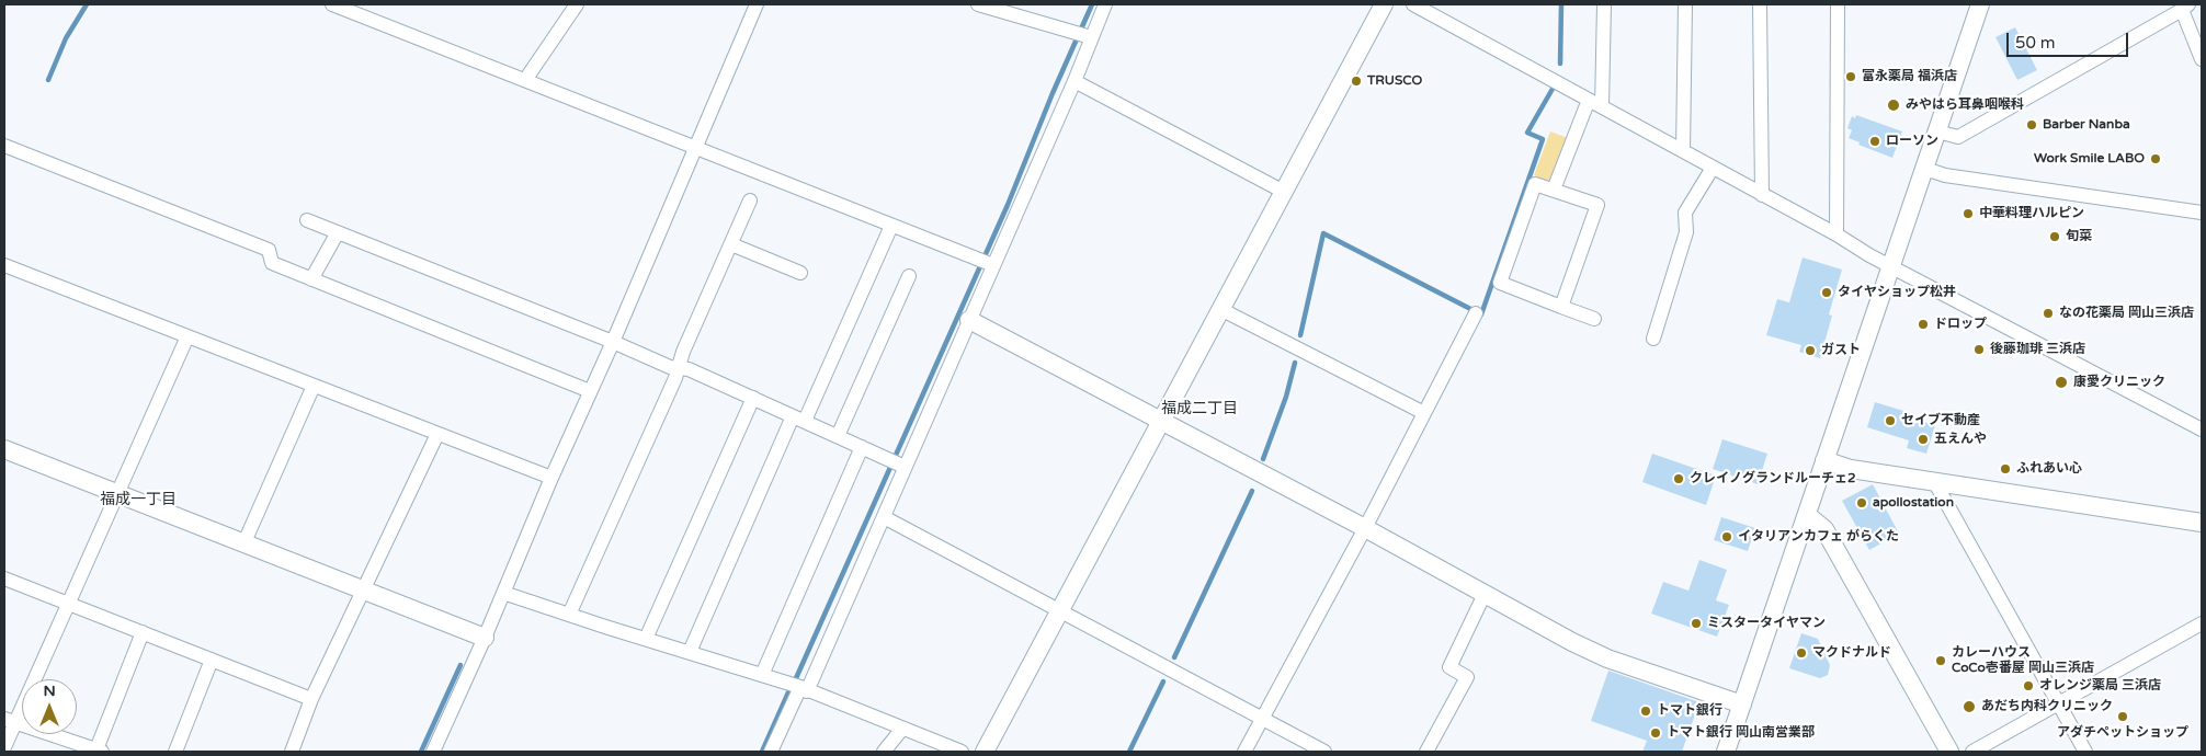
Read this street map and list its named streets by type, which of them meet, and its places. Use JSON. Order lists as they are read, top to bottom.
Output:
{
  "districts": ["福成二丁目", "福成一丁目"],
  "places": [
    "富永薬局 福浜店",
    "TRUSCO",
    "みやはら耳鼻咽喉科",
    "Barber Nanba",
    "ローソン",
    "Work Smile LABO",
    "中華料理ハルピン",
    "旬菜",
    "タイヤショップ松井",
    "なの花薬局 岡山三浜店",
    "ドロップ",
    "後藤珈琲 三浜店",
    "ガスト",
    "康愛クリニック",
    "セイブ不動産",
    "五えんや",
    "ふれあい心",
    "クレイノグランドルーチェ2",
    "apollostation",
    "イタリアンカフェ がらくた",
    "ミスタータイヤマン",
    "マクドナルド",
    "カレーハウス CoCo壱番屋 岡山三浜店",
    "オレンジ薬局 三浜店",
    "あだち内科クリニック",
    "トマト銀行",
    "アダチペットショップ",
    "トマト銀行 岡山南営業部"
  ],
  "scale_bar": "50 m",
  "north": "top"
}
